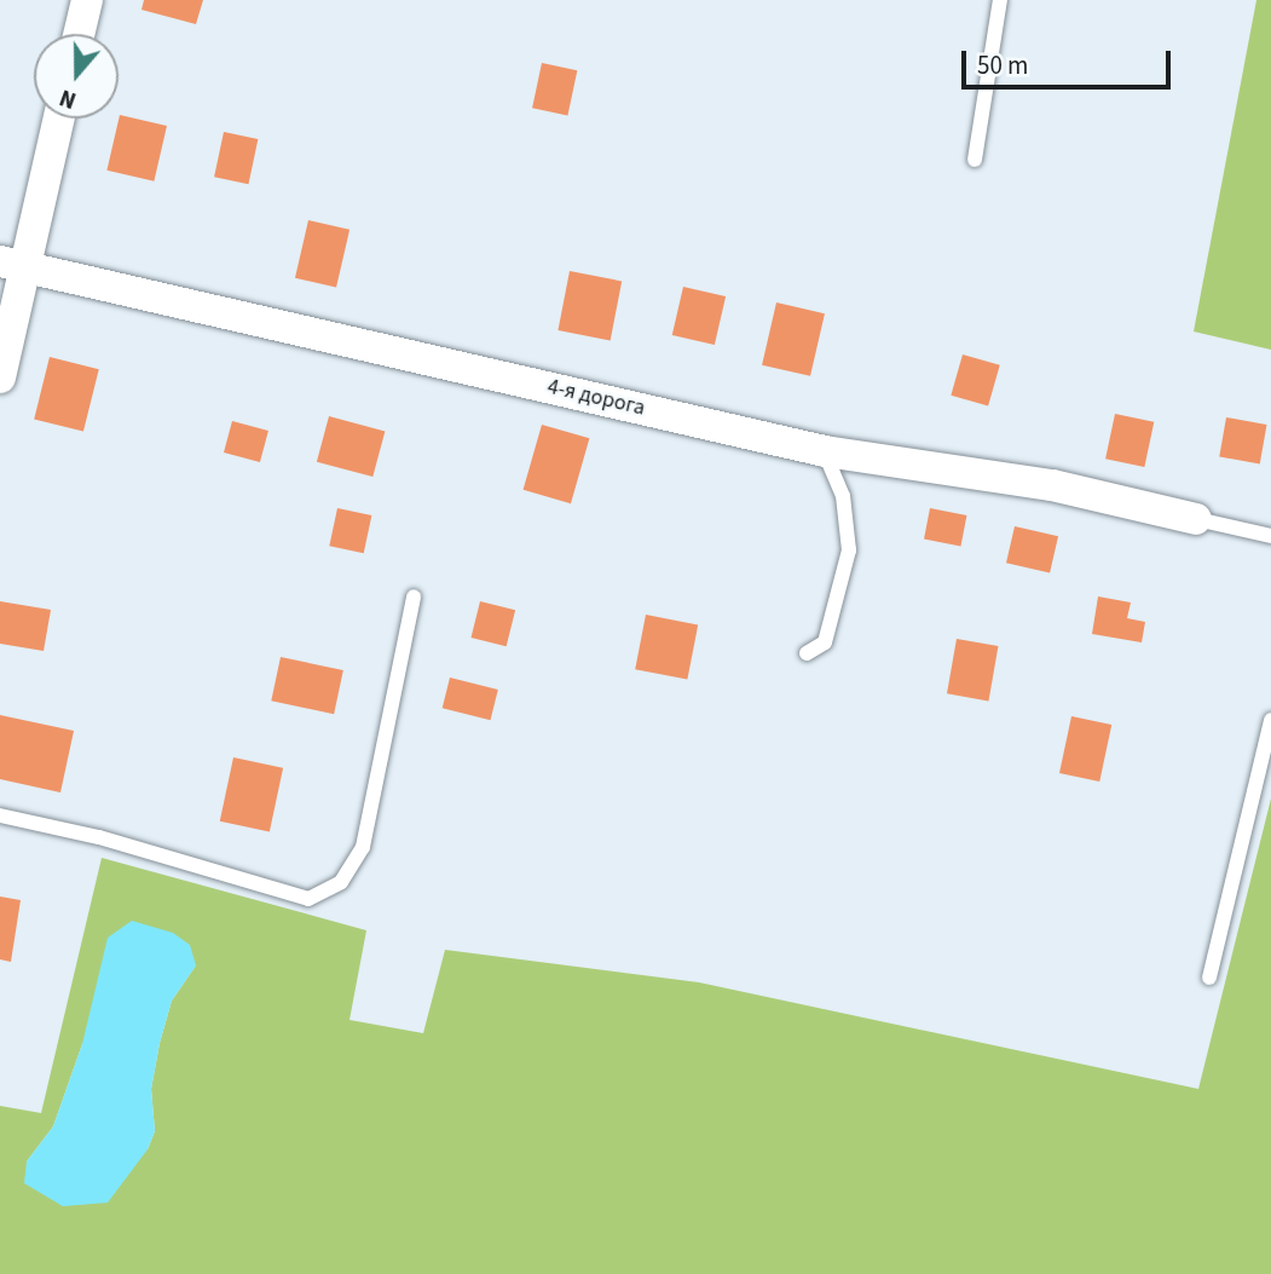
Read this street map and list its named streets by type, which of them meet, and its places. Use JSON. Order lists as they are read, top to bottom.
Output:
{
  "streets": {
    "street": ["4-я дорога"]
  },
  "scale_bar": "50 m",
  "north": "bottom"
}
